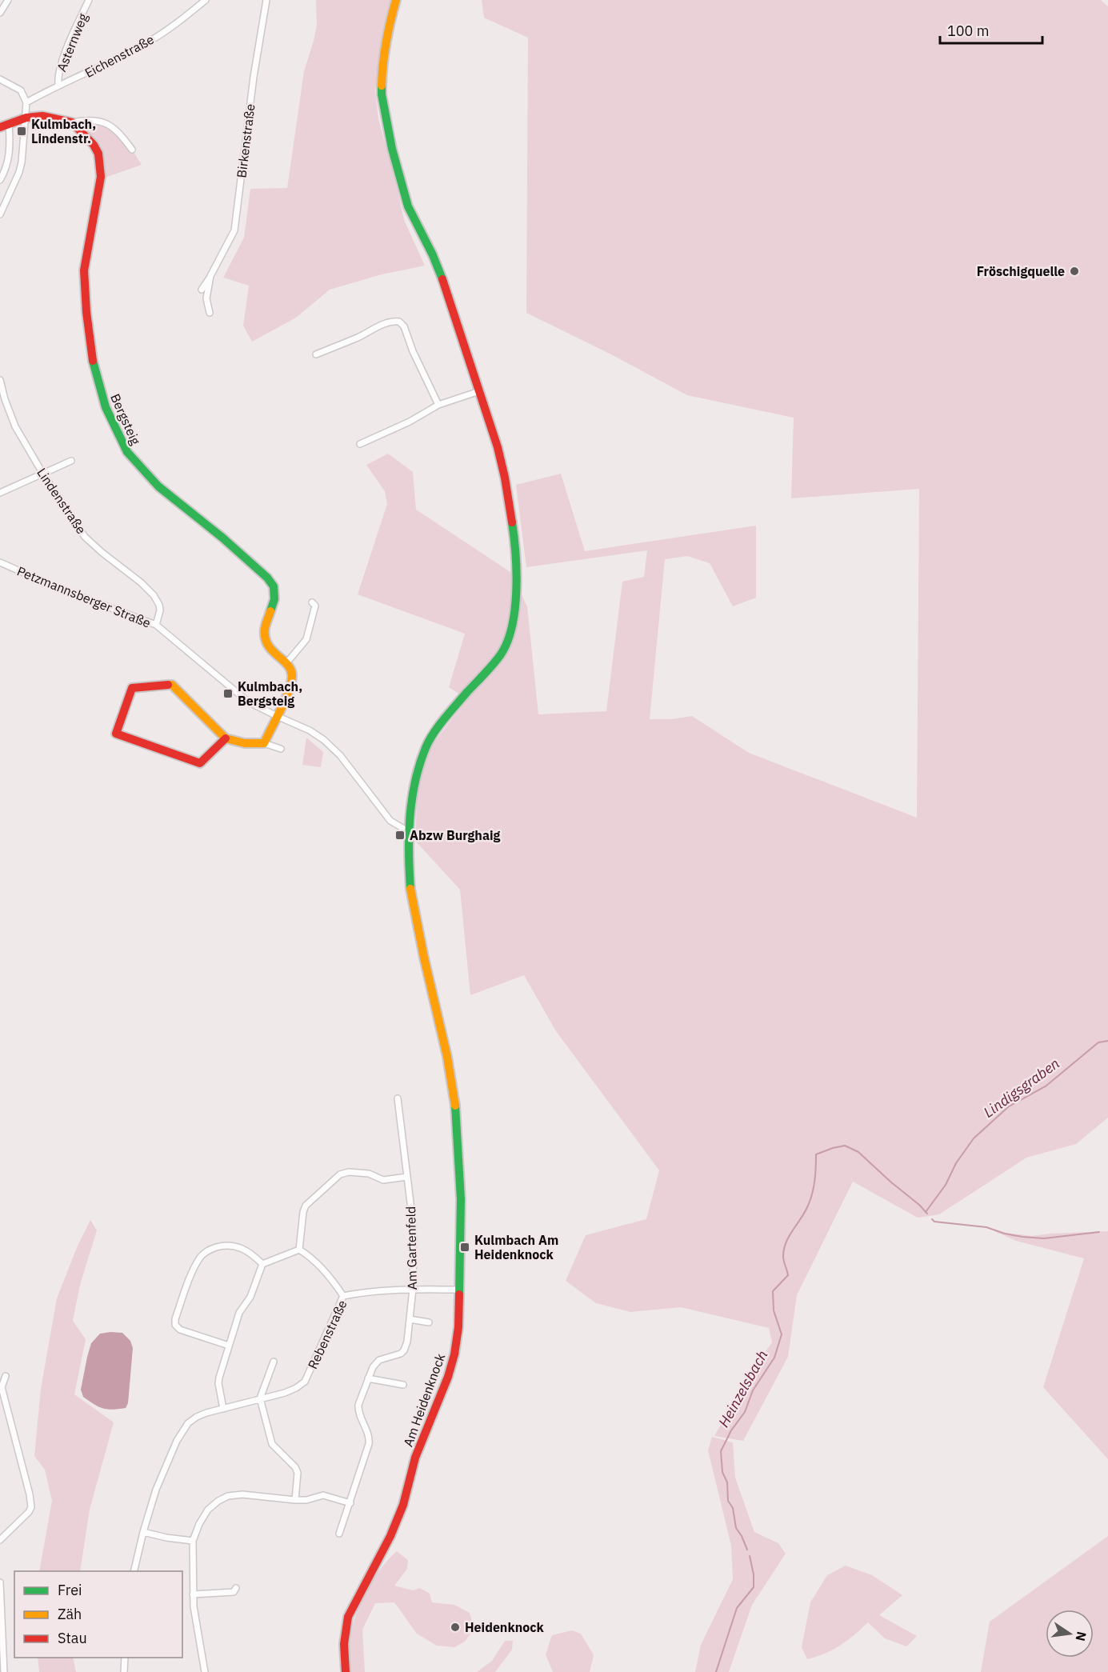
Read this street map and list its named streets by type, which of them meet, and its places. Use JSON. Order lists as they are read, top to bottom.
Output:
{
  "streets": {
    "street": [
      "Asternweg",
      "Eichenstraße",
      "Birkenstraße",
      "Bergsteig",
      "Lindenstraße",
      "Petzmannsberger Straße",
      "Am Gartenfeld",
      "Rebenstraße",
      "Am Heidenknock"
    ]
  },
  "crossings": [
    ["Asternweg", "Eichenstraße"],
    ["Lindenstraße", "Petzmannsberger Straße"],
    ["Petzmannsberger Straße", "Am Heidenknock"],
    ["Am Gartenfeld", "Rebenstraße"],
    ["Rebenstraße", "Am Heidenknock"]
  ],
  "water": ["Lindigsgraben", "Heinzelsbach"],
  "places": {
    "transit": [
      "Kulmbach, Lindenstr.",
      "Kulmbach, Bergsteig",
      "Abzw Burghaig",
      "Kulmbach Am Heidenknock"
    ],
    "other": ["Fröschigquelle", "Heidenknock"]
  },
  "legend": ["Frei", "Zäh", "Stau"],
  "scale_bar": "100 m",
  "north": "right"
}
